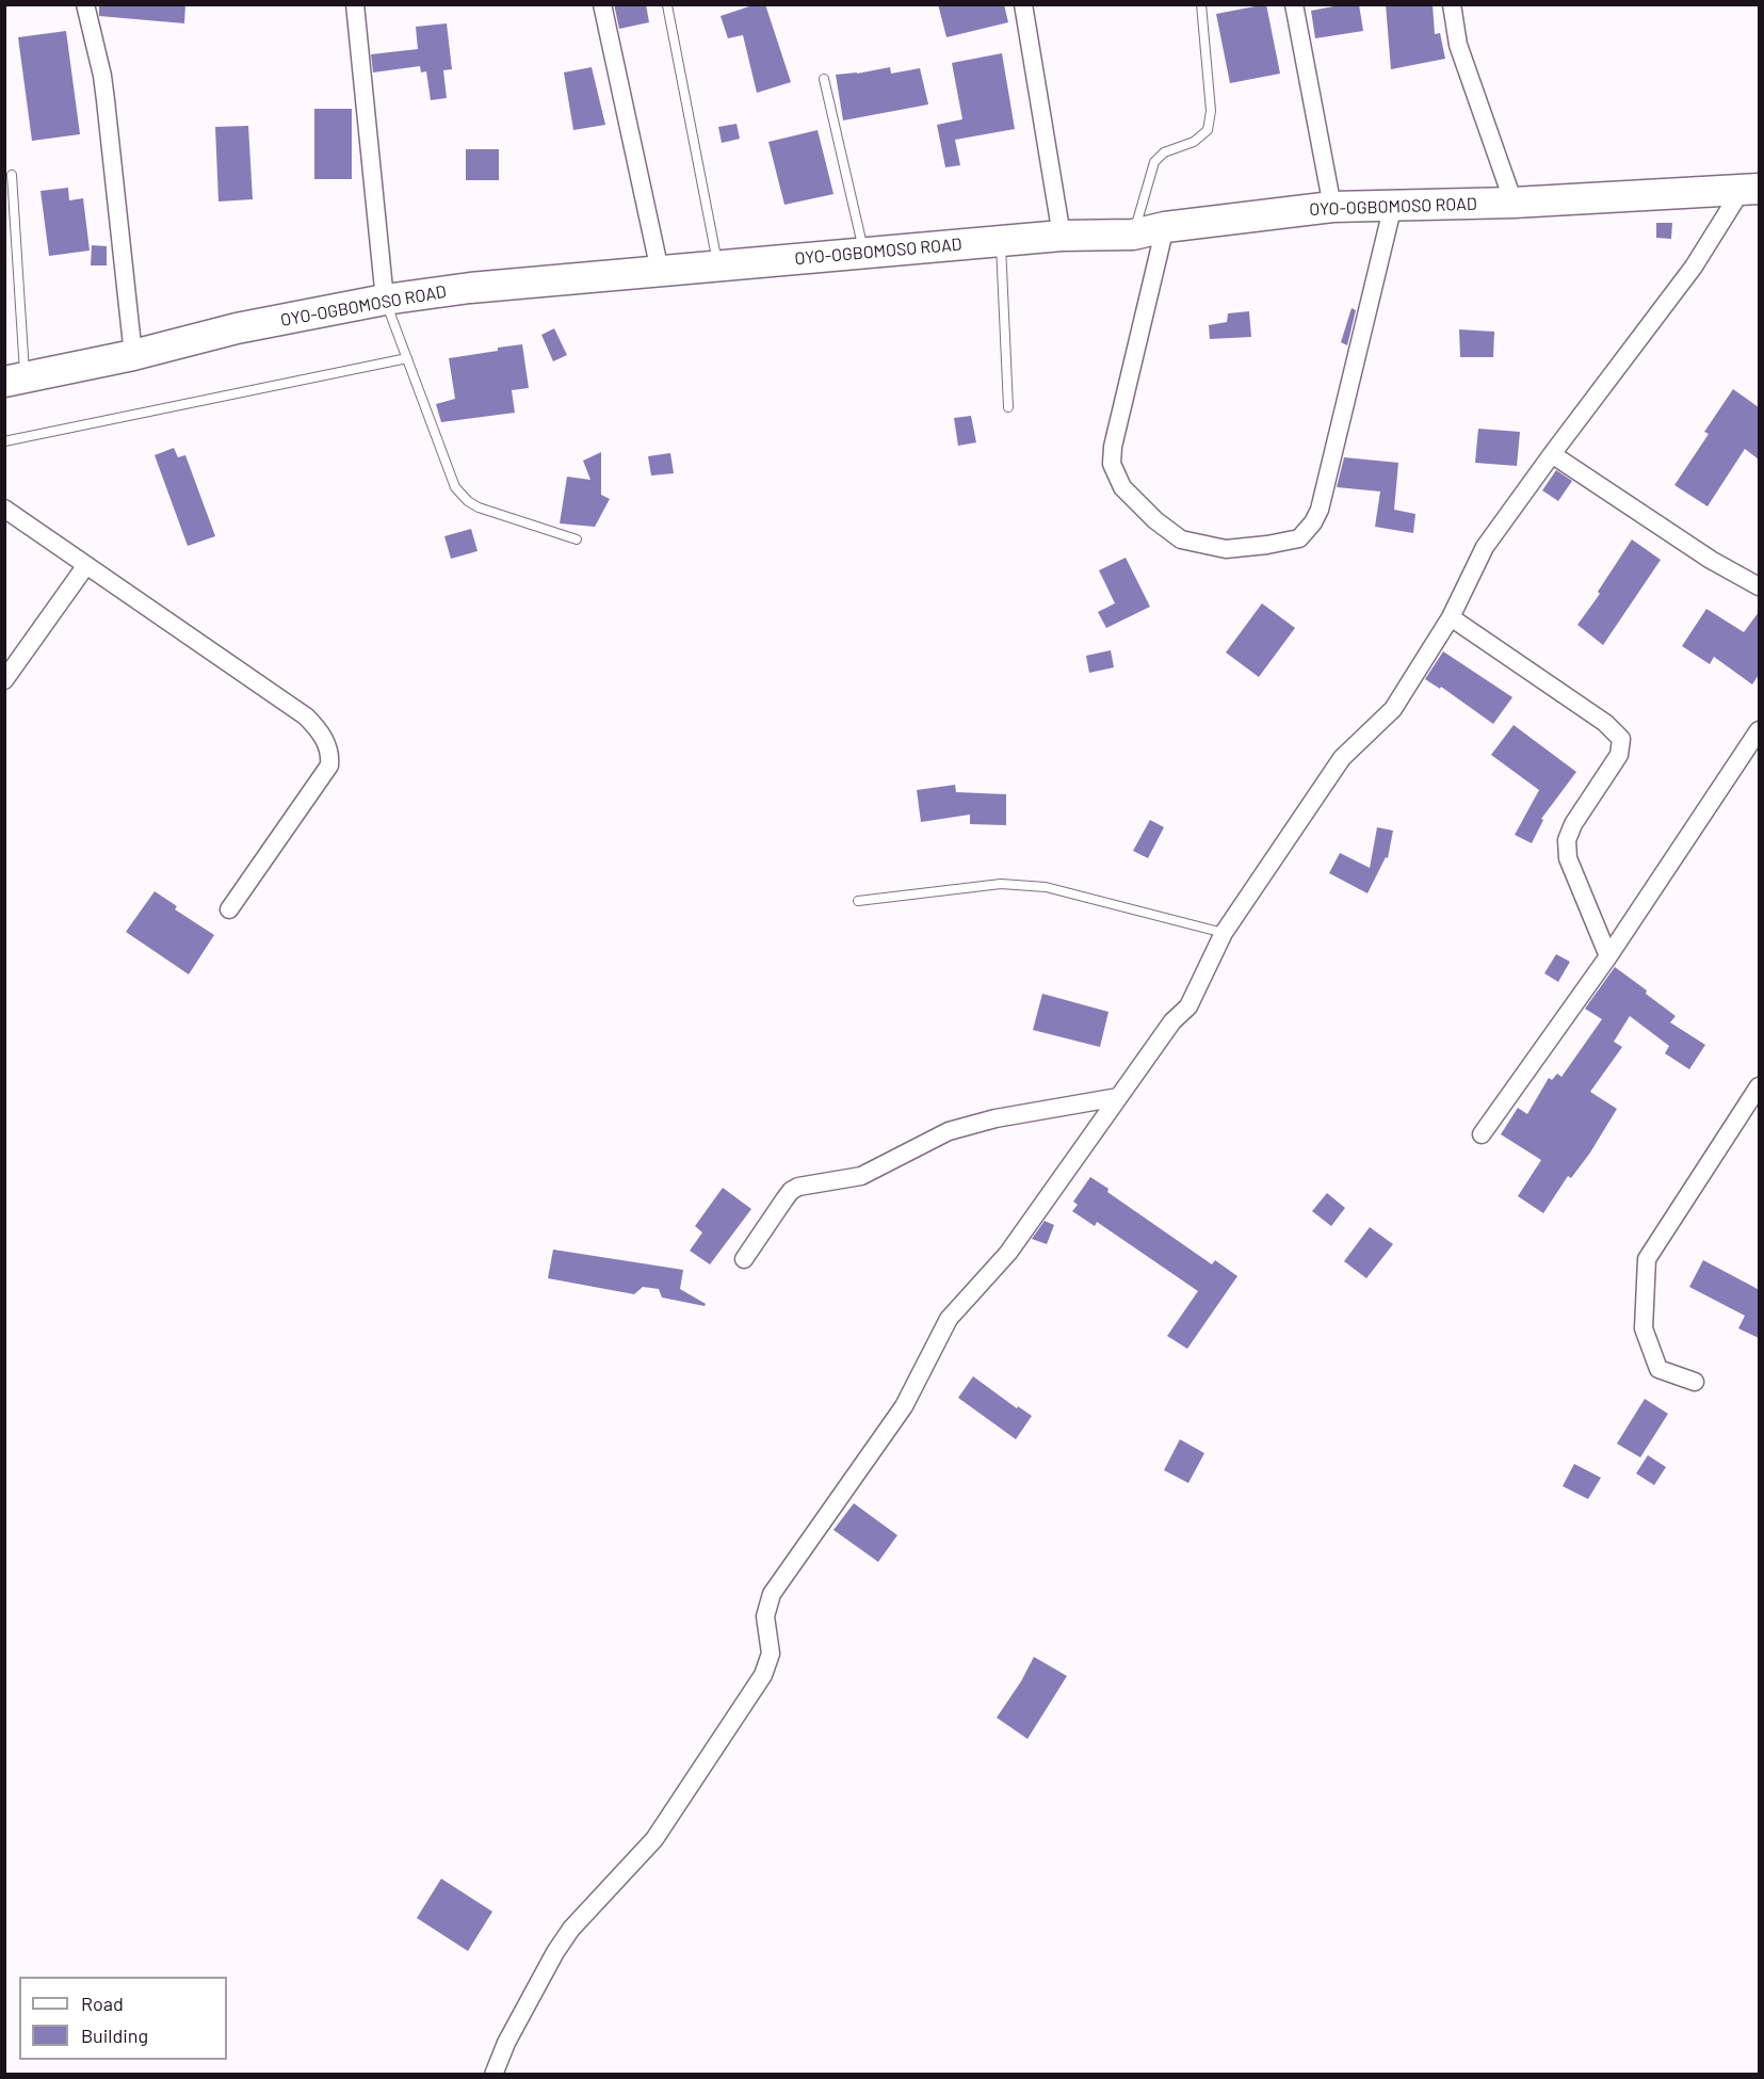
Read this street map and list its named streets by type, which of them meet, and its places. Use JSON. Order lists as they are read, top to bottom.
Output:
{
  "streets": {
    "highway": ["OYO-OGBOMOSO ROAD"]
  },
  "legend": ["Road", "Building"]
}
